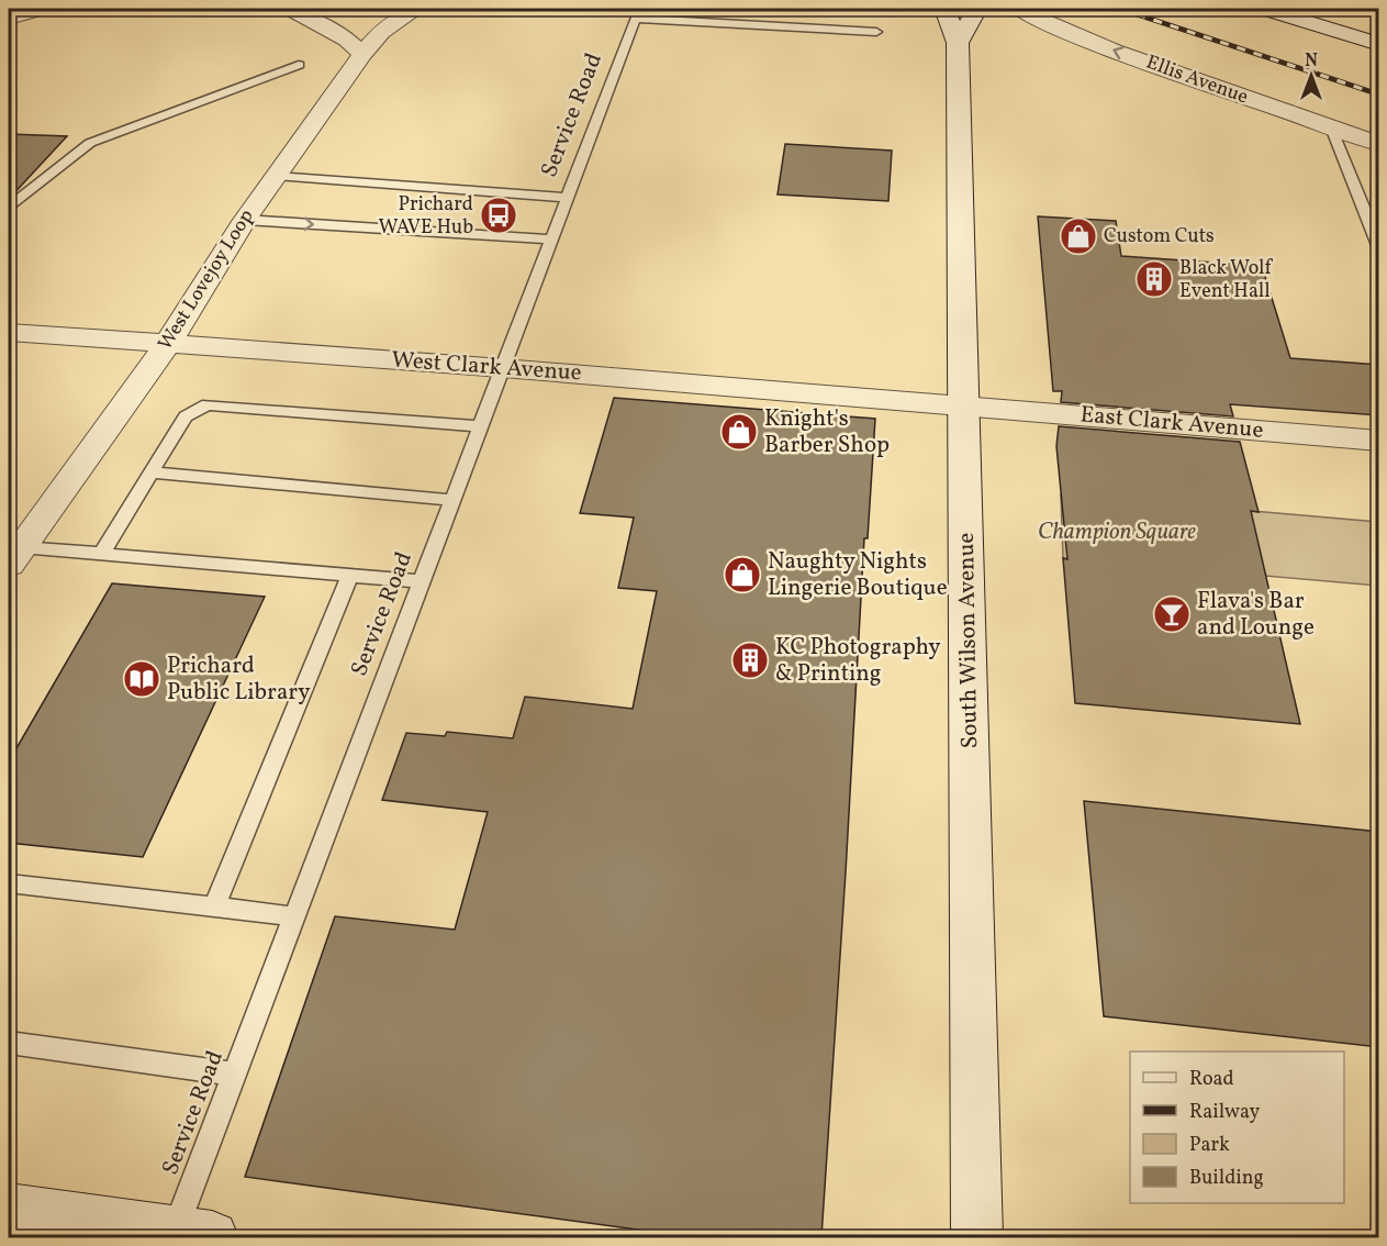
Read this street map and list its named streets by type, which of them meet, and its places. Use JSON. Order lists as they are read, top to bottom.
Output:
{
  "streets": {
    "main road": ["South Wilson Avenue"],
    "street": [
      "Ellis Avenue",
      "West Lovejoy Loop",
      "West Clark Avenue",
      "East Clark Avenue"
    ],
    "lane": ["Service Road"]
  },
  "crossings": [
    ["Service Road", "West Clark Avenue"],
    ["West Lovejoy Loop", "West Clark Avenue"],
    ["West Clark Avenue", "East Clark Avenue"],
    ["West Clark Avenue", "South Wilson Avenue"],
    ["East Clark Avenue", "South Wilson Avenue"]
  ],
  "one_way": ["Ellis Avenue"],
  "parks": ["Champion Square"],
  "places": {
    "bus stop": ["Prichard WAVE Hub"],
    "shop": ["Custom Cuts", "Knight's Barber Shop", "Naughty Nights Lingerie Boutique"],
    "building": ["Black Wolf Event Hall", "KC Photography & Printing"],
    "bar": ["Flava's Bar and Lounge"],
    "library": ["Prichard Public Library"]
  },
  "legend": [
    "Road",
    "Railway",
    "Park",
    "Building"
  ],
  "north": "top"
}
